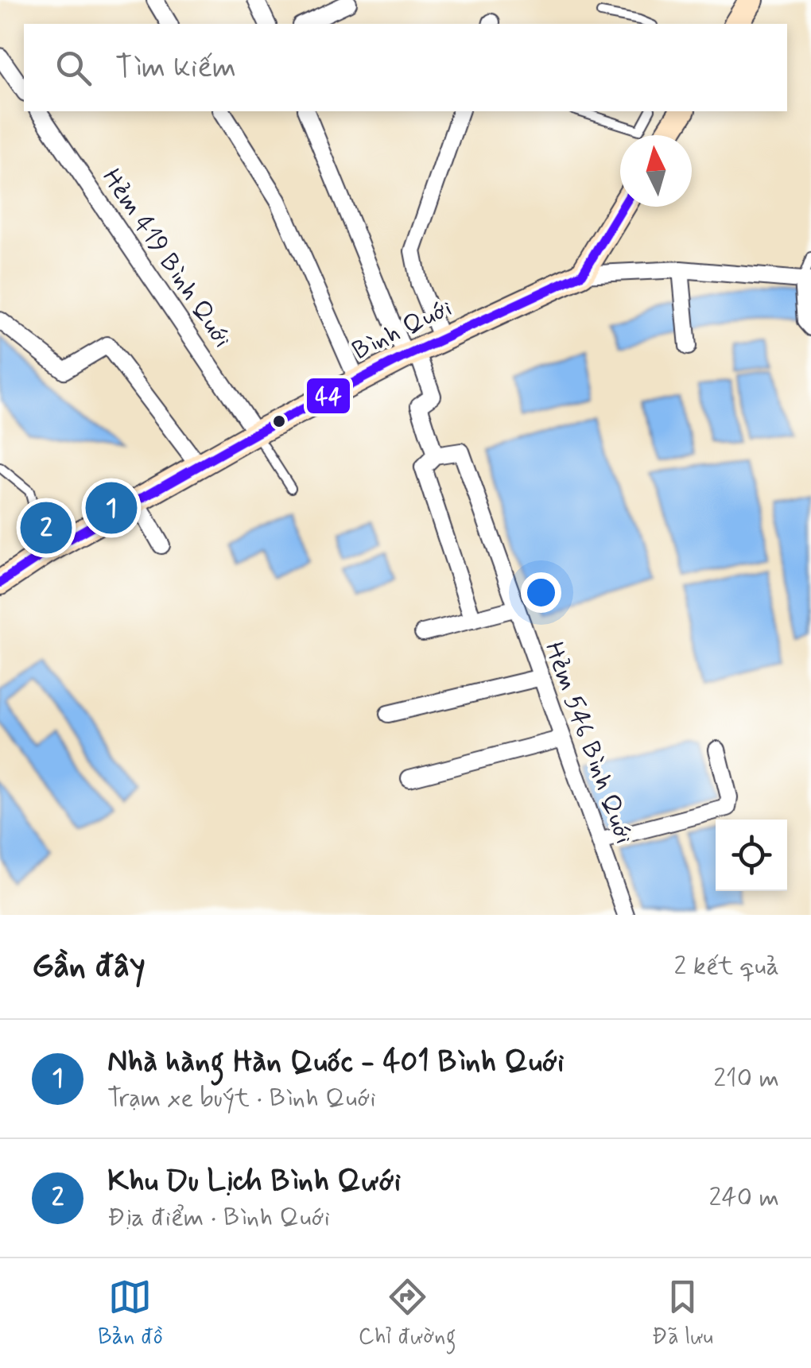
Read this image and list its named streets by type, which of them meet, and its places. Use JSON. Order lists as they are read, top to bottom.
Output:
{
  "streets": {
    "main road": ["Bình Quới"],
    "street": ["Hẻm 419 Bình Quới", "Hẻm 546 Bình Quới"]
  },
  "crossings": [
    ["Hẻm 419 Bình Quới", "Bình Quới"]
  ],
  "lines": ["transit line 44"],
  "north": "top",
  "page": {
    "search": "Tìm kiếm",
    "pins": ["1", "2"],
    "heading": ["Gần đây", "2 kết quả"],
    "list": [
      {
        "mark": "1",
        "name": "Nhà hàng Hàn Quốc - 401 Bình Quới",
        "note": "Trạm xe buýt · Bình Quới",
        "value": "210 m"
      },
      {
        "mark": "2",
        "name": "Khu Du Lịch Bình Qưới",
        "note": "Địa điểm · Bình Quới",
        "value": "240 m"
      }
    ],
    "nav": ["Bản đồ", "Chỉ đường", "Đã lưu"]
  }
}
